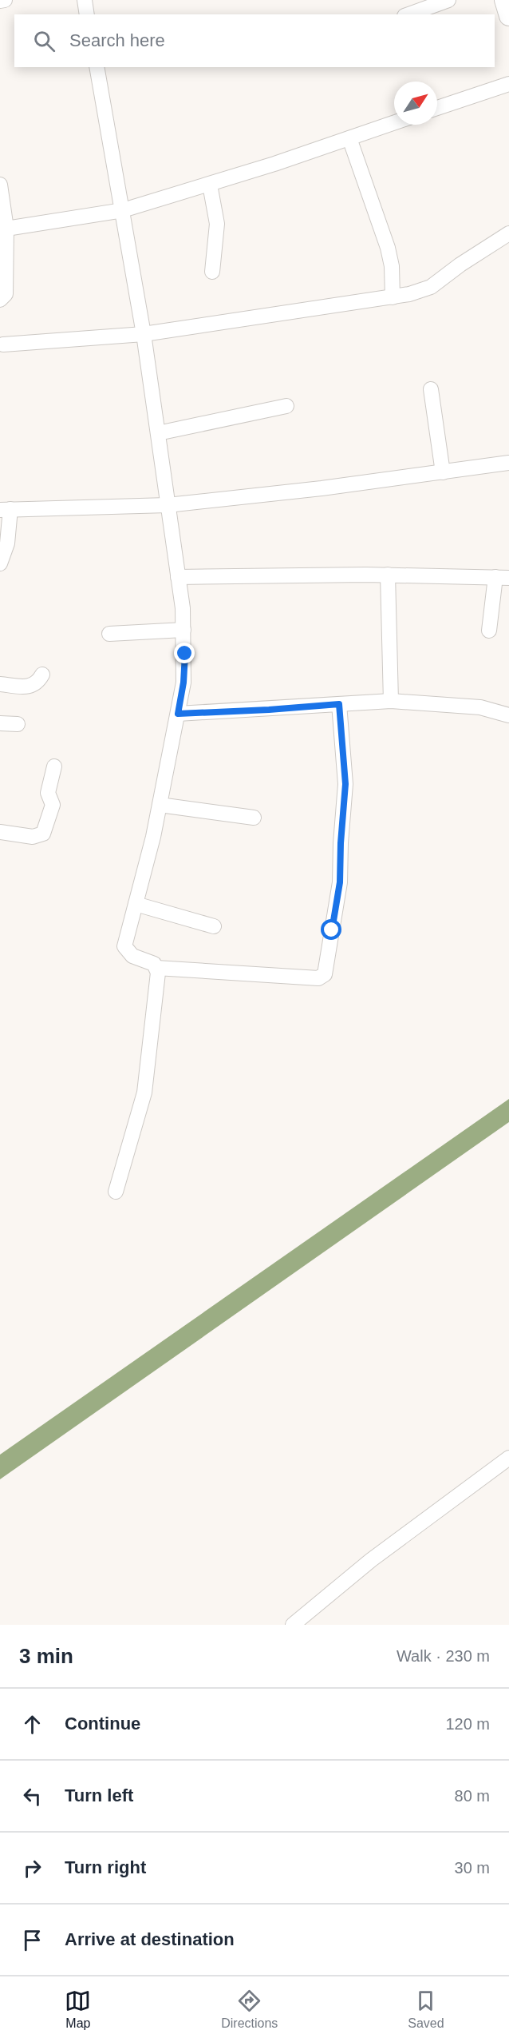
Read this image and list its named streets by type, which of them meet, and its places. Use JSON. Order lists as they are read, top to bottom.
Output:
{
  "north": "top right",
  "page": {
    "search": "Search here",
    "heading": ["3 min", "Walk · 230 m"],
    "list": [
      ["Continue", "120 m"],
      ["Turn left", "80 m"],
      ["Turn right", "30 m"],
      "Arrive at destination"
    ],
    "nav": ["Map", "Directions", "Saved"]
  }
}
